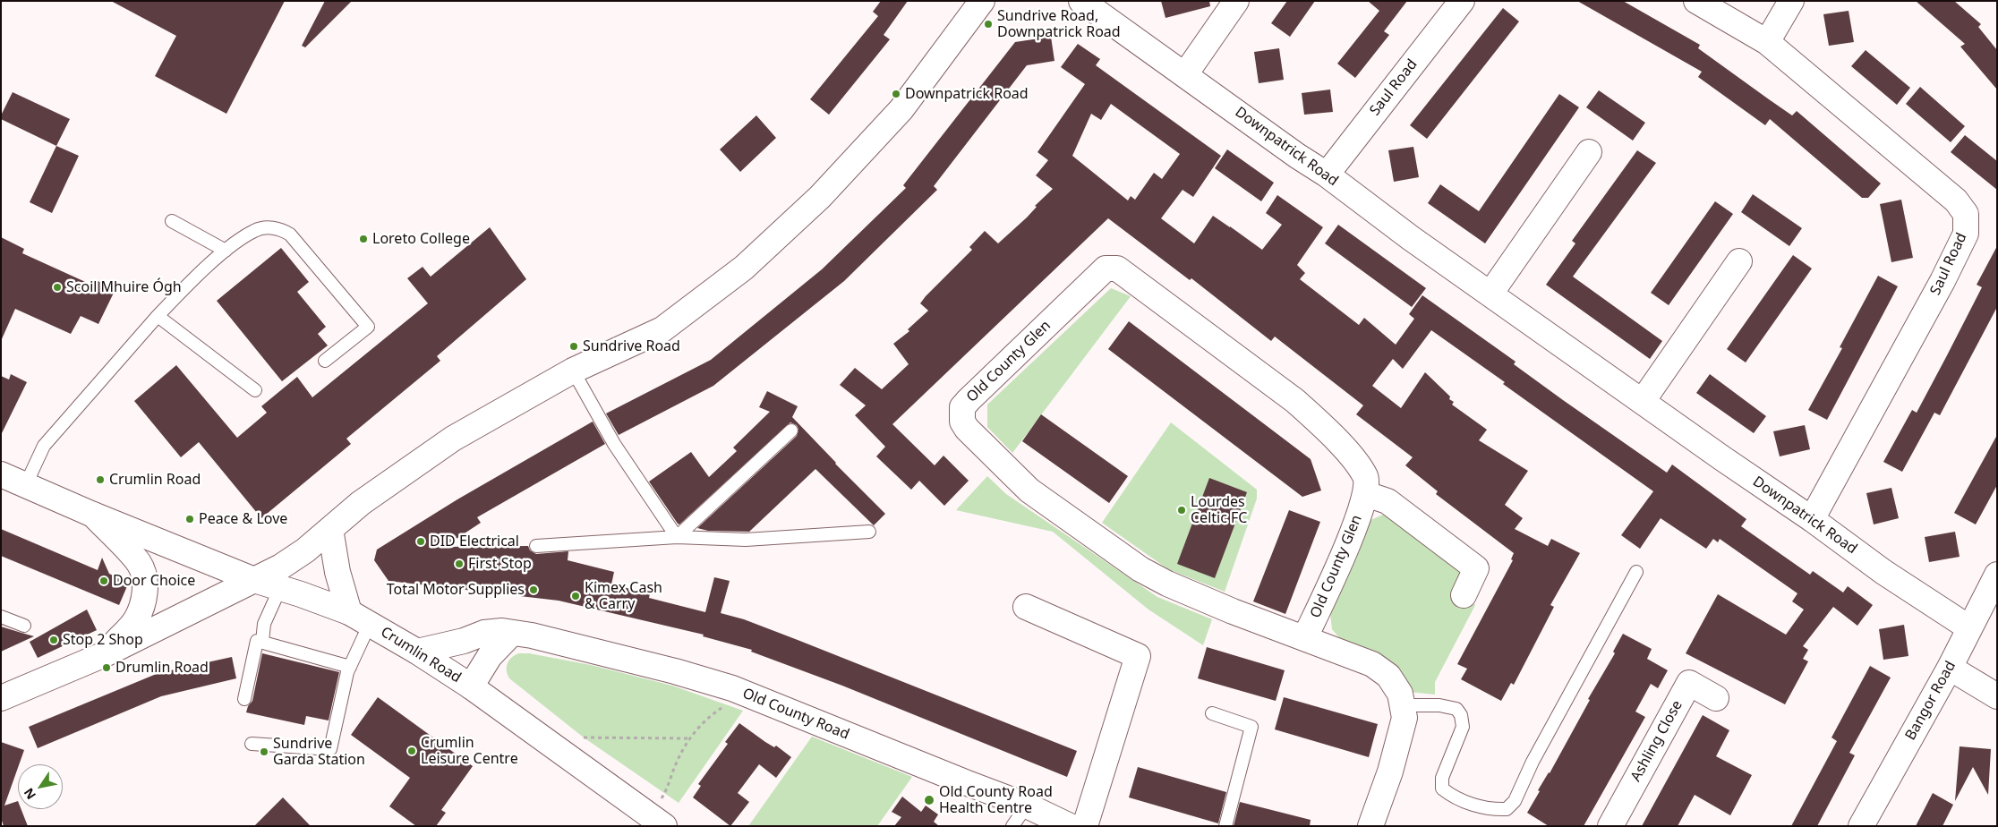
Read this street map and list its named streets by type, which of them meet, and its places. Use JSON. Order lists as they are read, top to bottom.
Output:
{
  "streets": {
    "street": [
      "Saul Road",
      "Downpatrick Road",
      "Old County Glen",
      "Crumlin Road",
      "Bangor Road",
      "Old County Road",
      "Ashling Close"
    ]
  },
  "crossings": [
    ["Saul Road", "Downpatrick Road"],
    ["Downpatrick Road", "Bangor Road"],
    ["Crumlin Road", "Old County Road"]
  ],
  "places": [
    "Sundrive Road, Downpatrick Road",
    "Downpatrick Road",
    "Loreto College",
    "Scoil Mhuire Ógh",
    "Sundrive Road",
    "Crumlin Road",
    "Lourdes Celtic FC",
    "Peace & Love",
    "DID Electrical",
    "First Stop",
    "Door Choice",
    "Total Motor Supplies",
    "Kimex Cash & Carry",
    "Stop 2 Shop",
    "Drumlin Road",
    "Crumlin Leisure Centre",
    "Sundrive Garda Station",
    "Old County Road Health Centre"
  ],
  "north": "bottom left"
}
